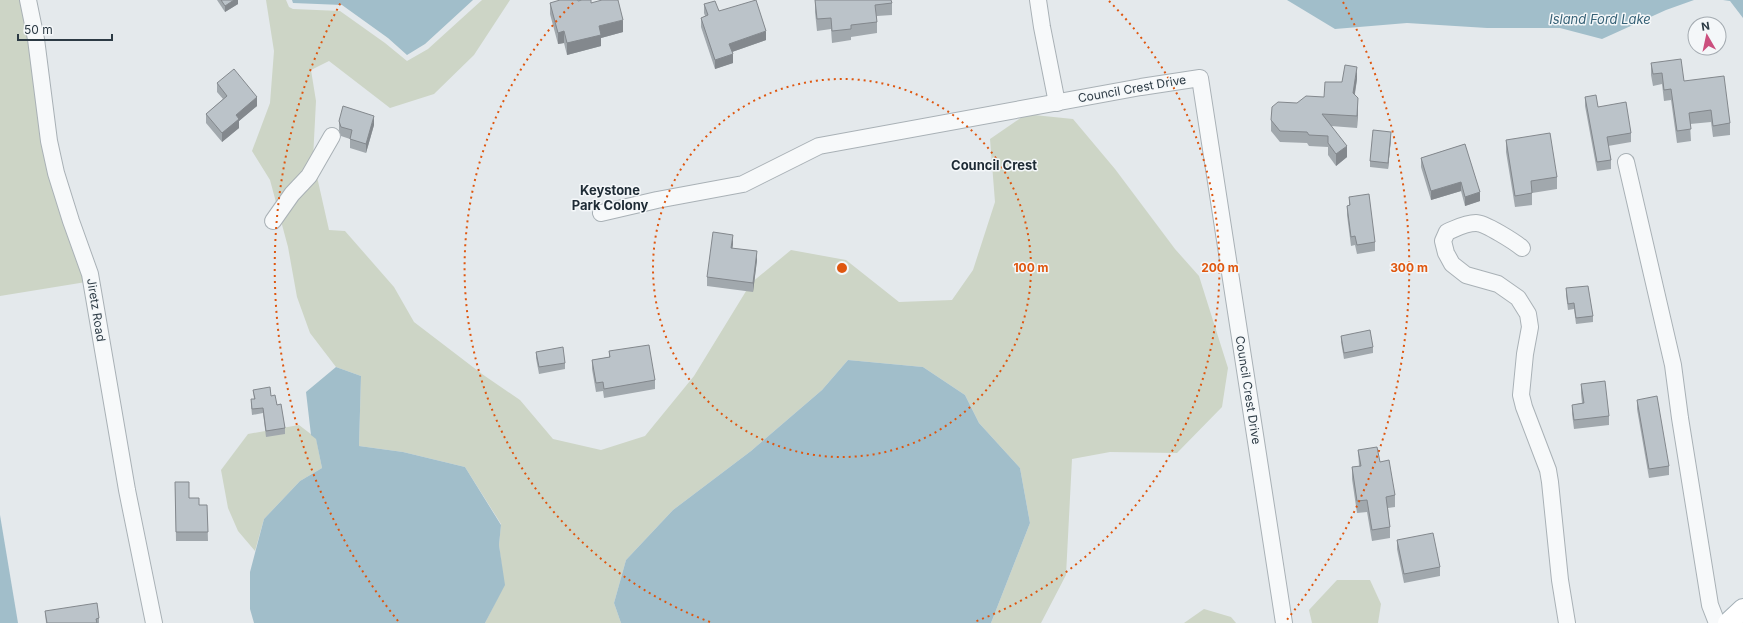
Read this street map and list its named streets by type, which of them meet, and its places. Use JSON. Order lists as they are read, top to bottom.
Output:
{
  "streets": {
    "street": ["Council Crest Drive", "Jiretz Road"]
  },
  "districts": ["Council Crest", "Keystone Park Colony"],
  "water": ["Island Ford Lake"],
  "scale_bar": "50 m",
  "north": "top",
  "rings": ["100 m", "200 m", "300 m"]
}
